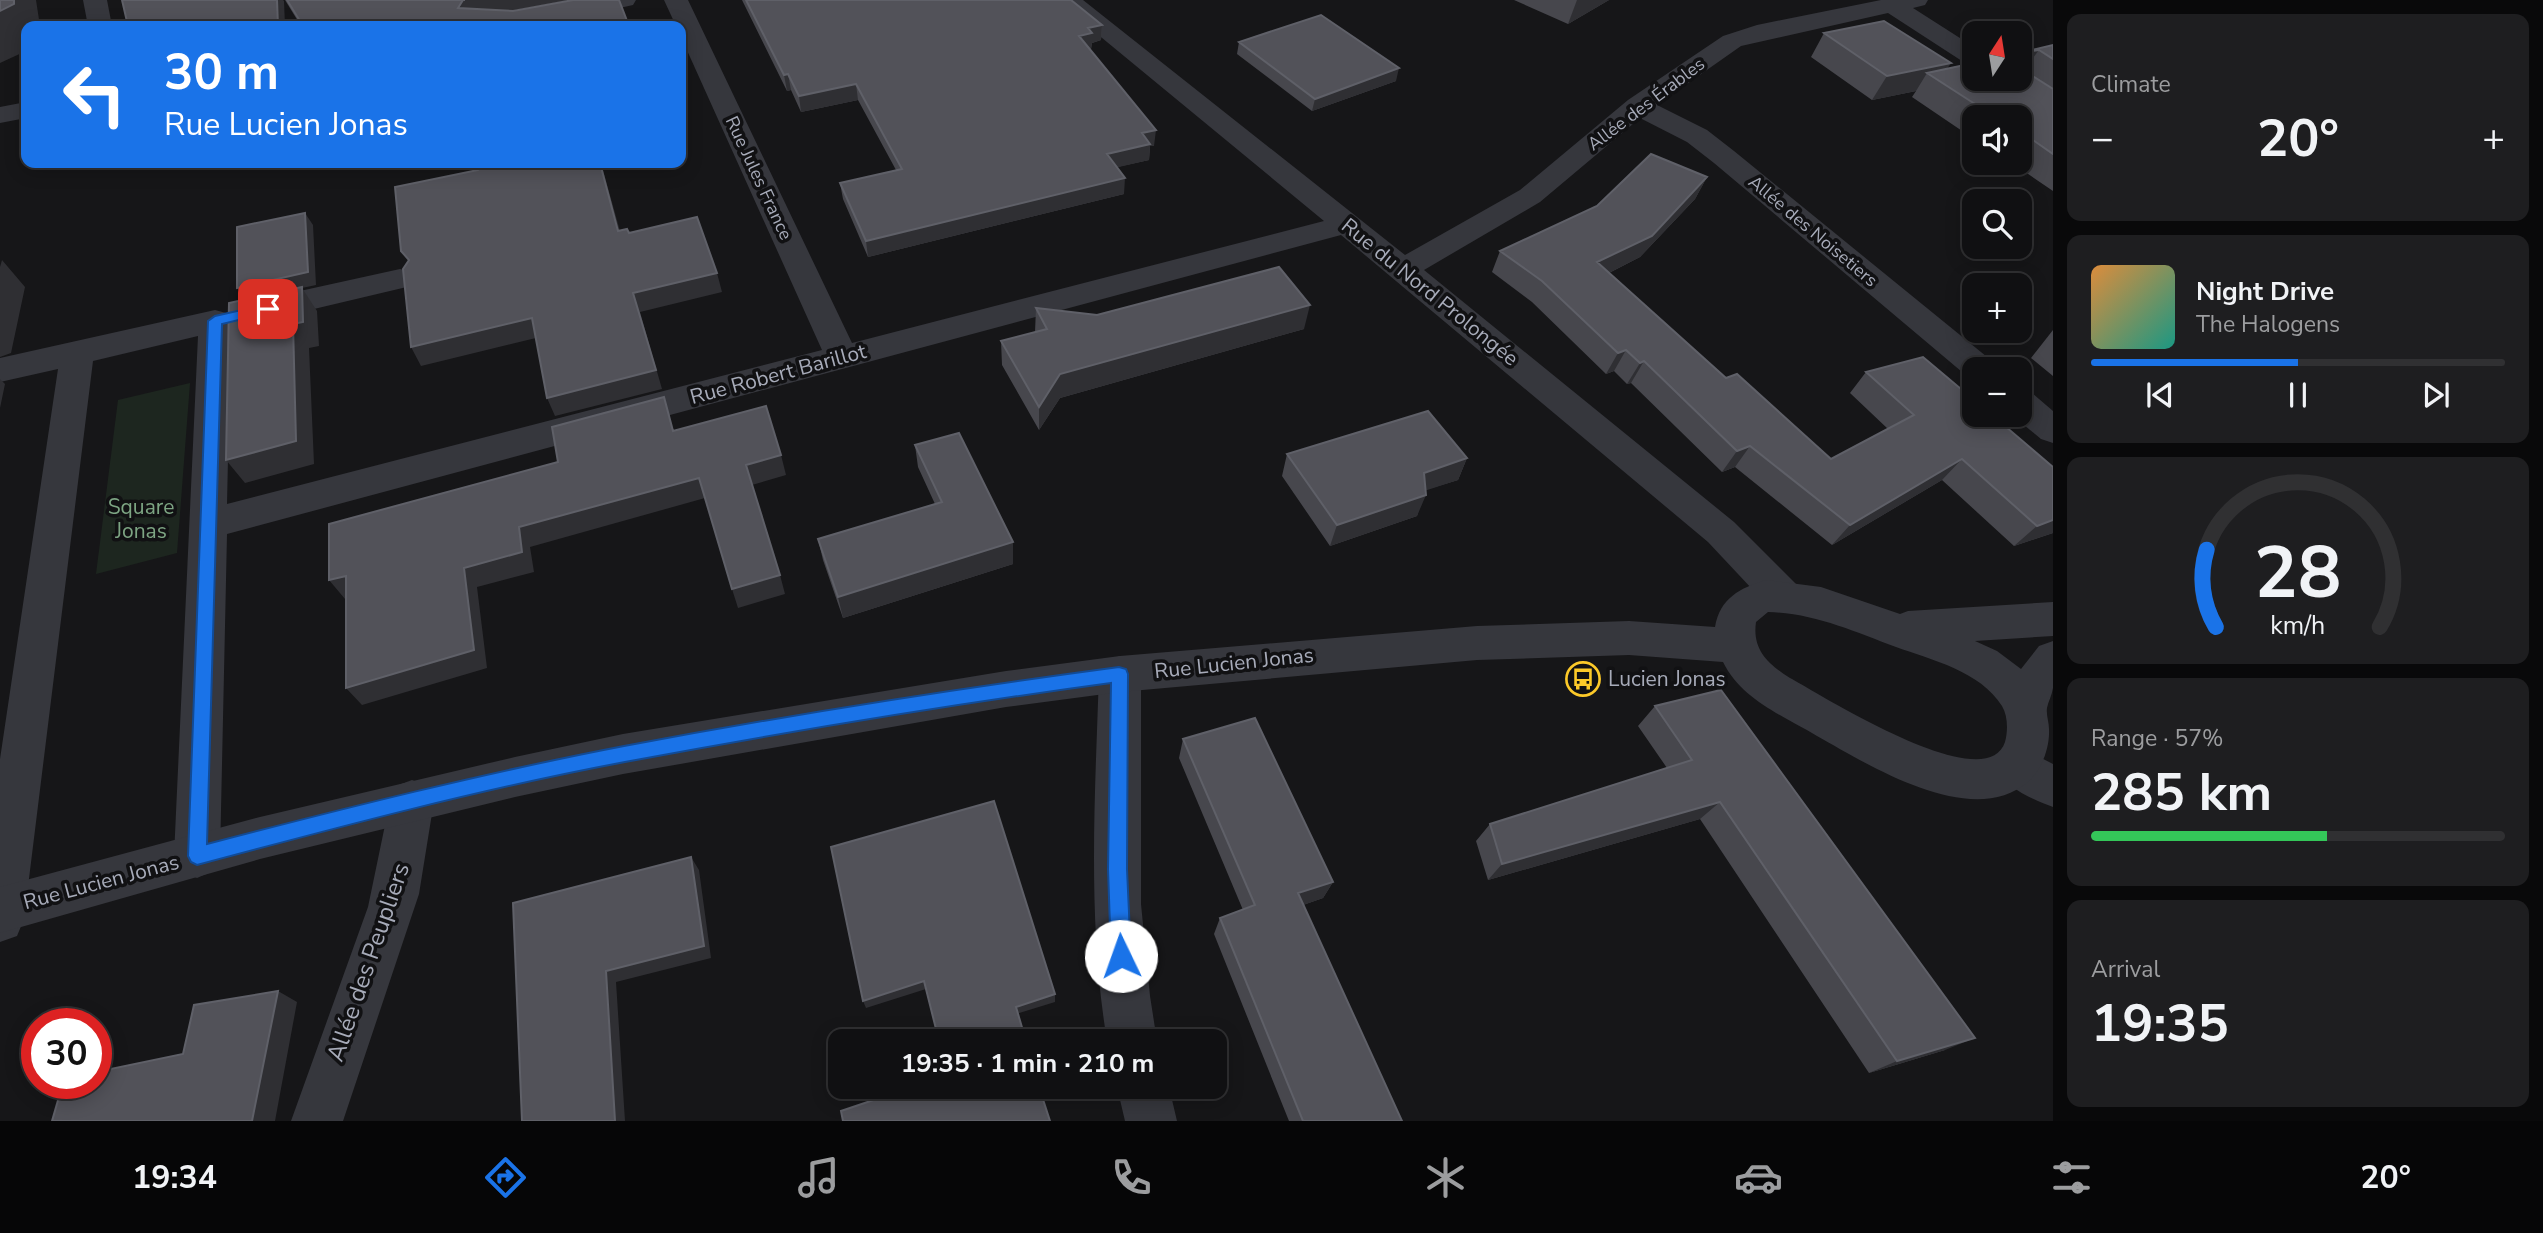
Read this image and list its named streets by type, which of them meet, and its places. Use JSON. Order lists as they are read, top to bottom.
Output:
{
  "streets": {
    "street": [
      "Allée des Érables",
      "Rue Jules France",
      "Allée des Noisetiers",
      "Rue du Nord Prolongée",
      "Rue Robert Barillot",
      "Rue Lucien Jonas",
      "Allée des Peupliers"
    ]
  },
  "crossings": [
    ["Allée des Érables", "Allée des Noisetiers"],
    ["Allée des Érables", "Rue du Nord Prolongée"],
    ["Rue Jules France", "Rue Robert Barillot"],
    ["Rue du Nord Prolongée", "Rue Robert Barillot"],
    ["Rue Lucien Jonas", "Allée des Peupliers"]
  ],
  "parks": ["Square Jonas"],
  "places": {
    "bus stop": ["Lucien Jonas"]
  },
  "north": "top",
  "page": {
    "tile": [
      "Climate",
      ["Range · 57%", "285 km"],
      ["Arrival", "19:35"]
    ],
    "map_buttons": ["+", "−"],
    "turn": ["30 m", "Rue Lucien Jonas"],
    "heat": ["−", "20°", "+"],
    "song": ["Night Drive", "The Halogens"],
    "limit": "30",
    "trip": "19:35 · 1 min · 210 m",
    "tabs": ["19:34", "20°"],
    "gauge": ["28", "km/h"]
  }
}
